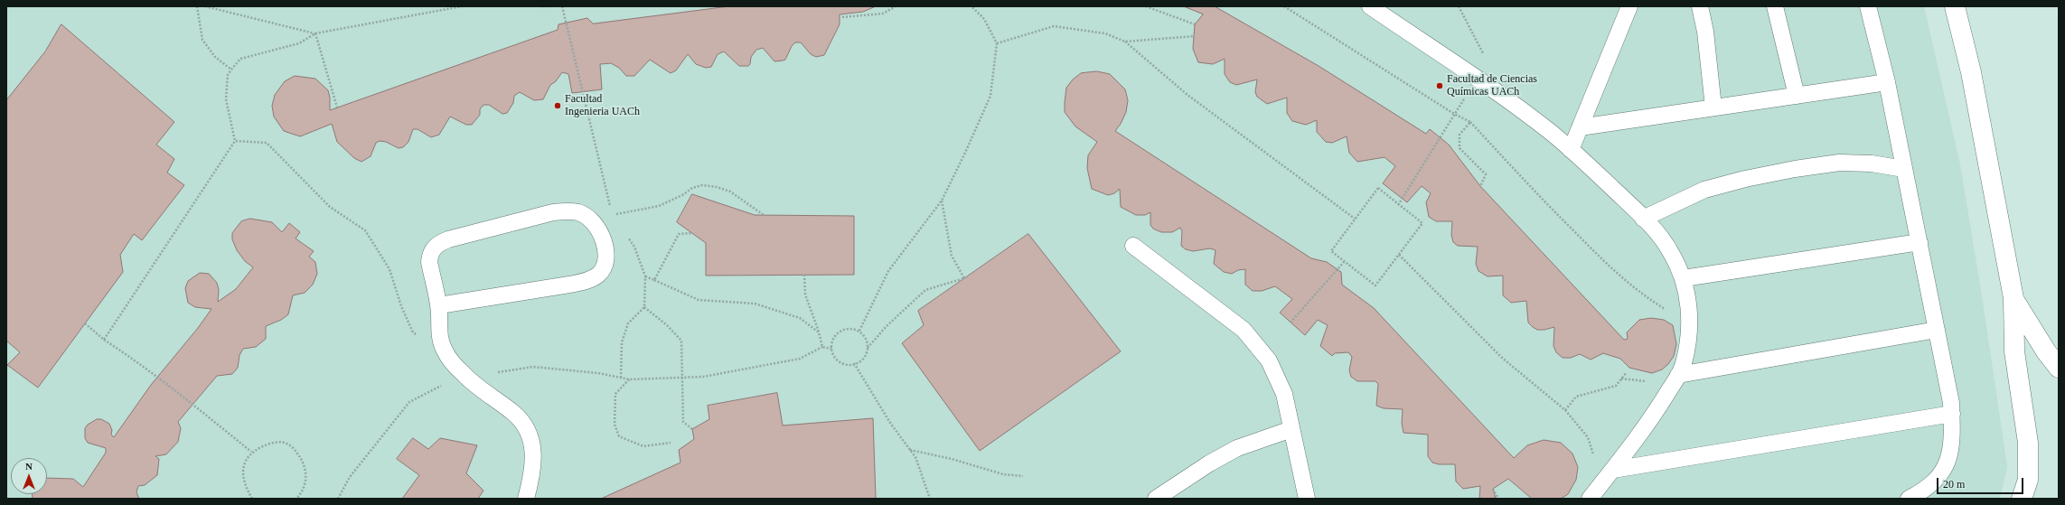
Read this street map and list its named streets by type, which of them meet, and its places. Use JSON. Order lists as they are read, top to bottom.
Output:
{
  "places": ["Facultad de Ciencias Químicas UACh", "Facultad Ingenieria UACh"],
  "scale_bar": "20 m",
  "north": "top"
}
